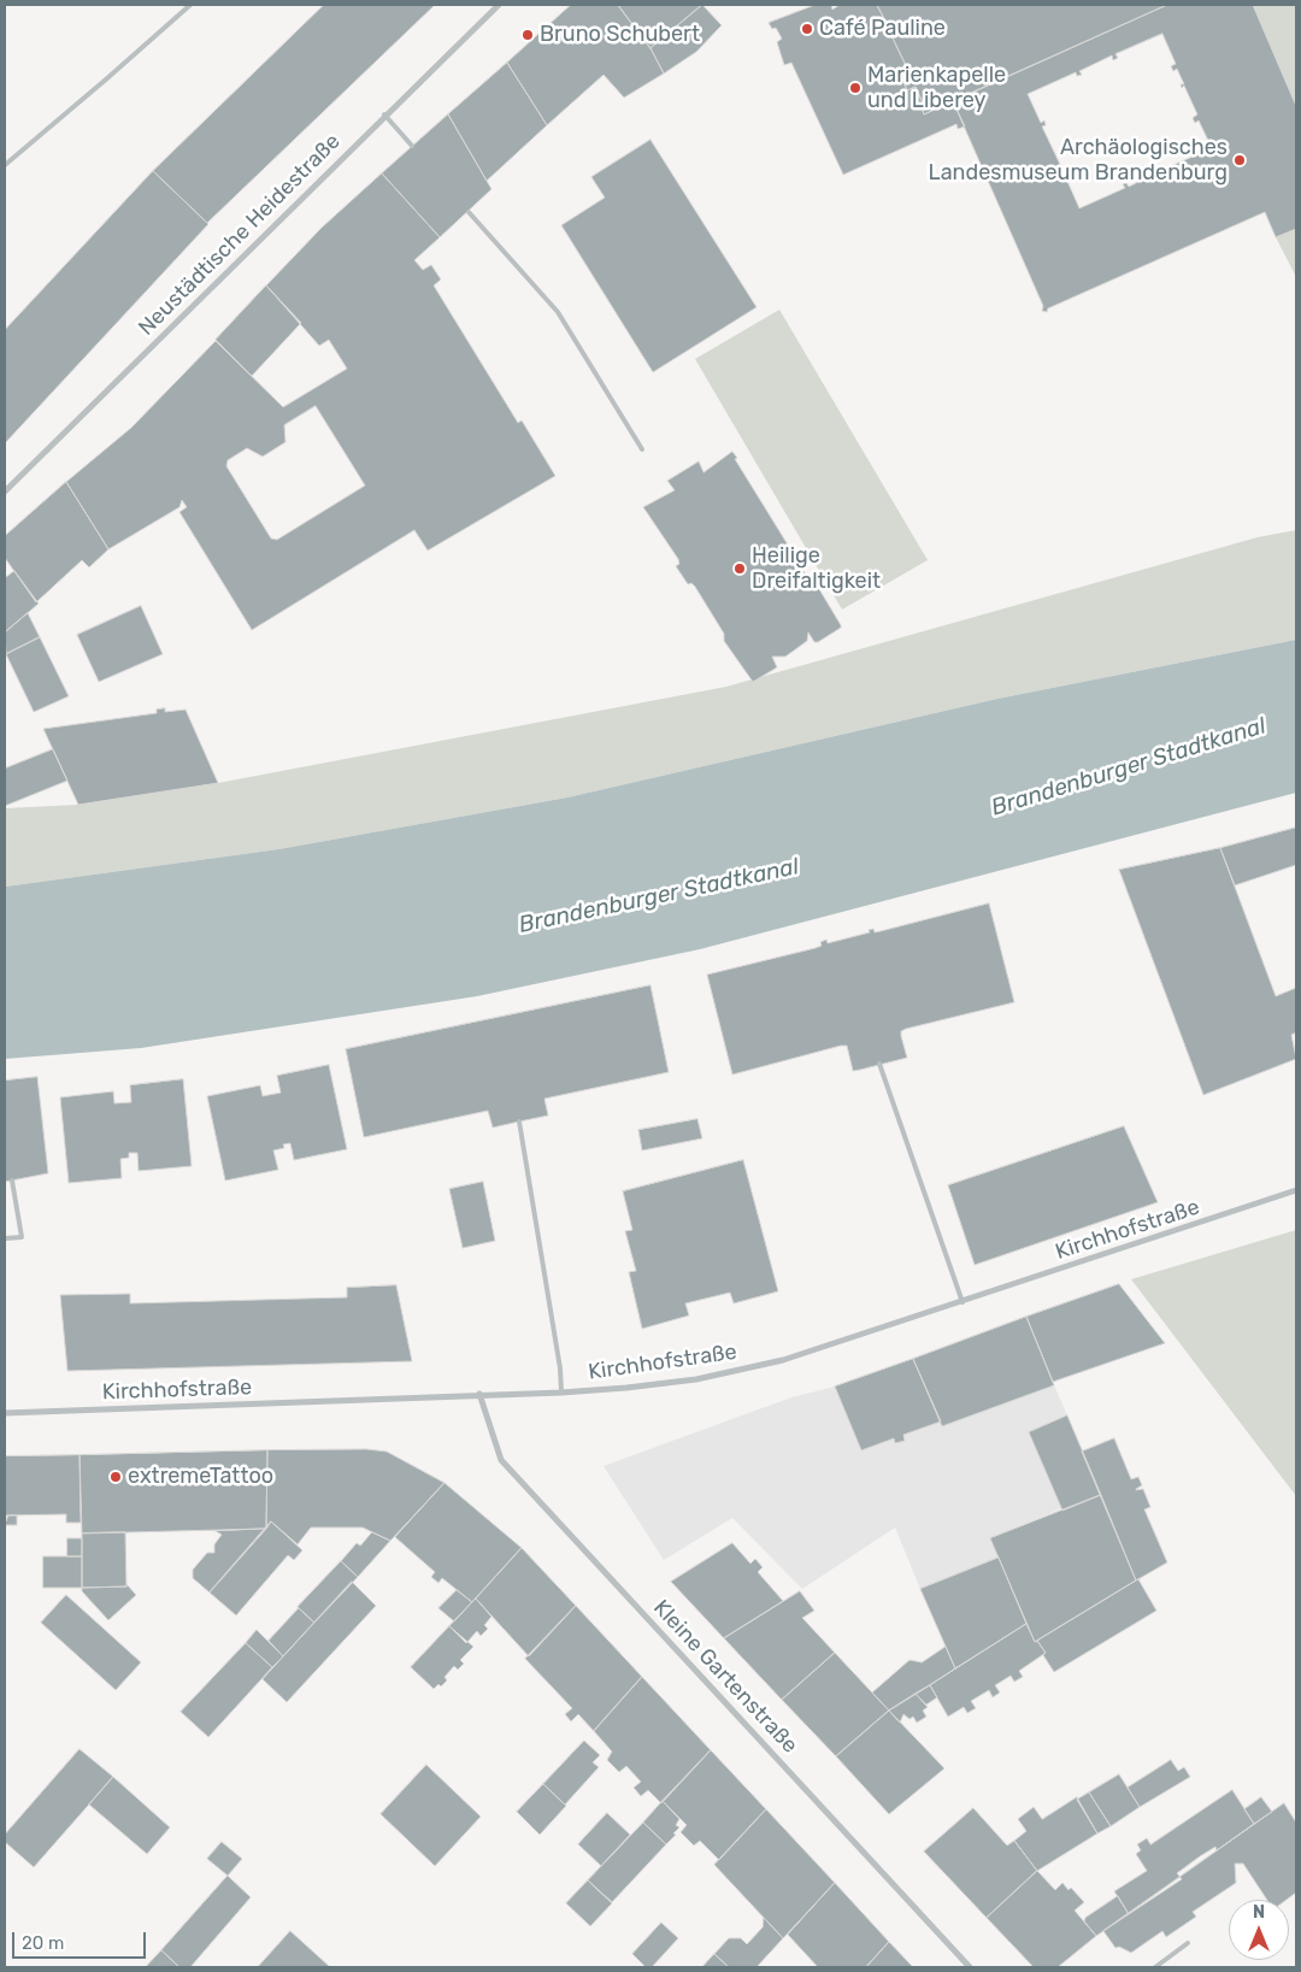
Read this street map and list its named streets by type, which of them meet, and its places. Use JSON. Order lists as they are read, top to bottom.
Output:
{
  "streets": {
    "street": ["Neustädtische Heidestraße", "Kirchhofstraße", "Kleine Gartenstraße"]
  },
  "crossings": [
    ["Kirchhofstraße", "Kleine Gartenstraße"]
  ],
  "water": ["Brandenburger Stadtkanal"],
  "places": [
    "Café Pauline",
    "Bruno Schubert",
    "Marienkapelle und Liberey",
    "Archäologisches Landesmuseum Brandenburg",
    "Heilige Dreifaltigkeit",
    "extremeTattoo"
  ],
  "scale_bar": "20 m",
  "north": "top"
}
